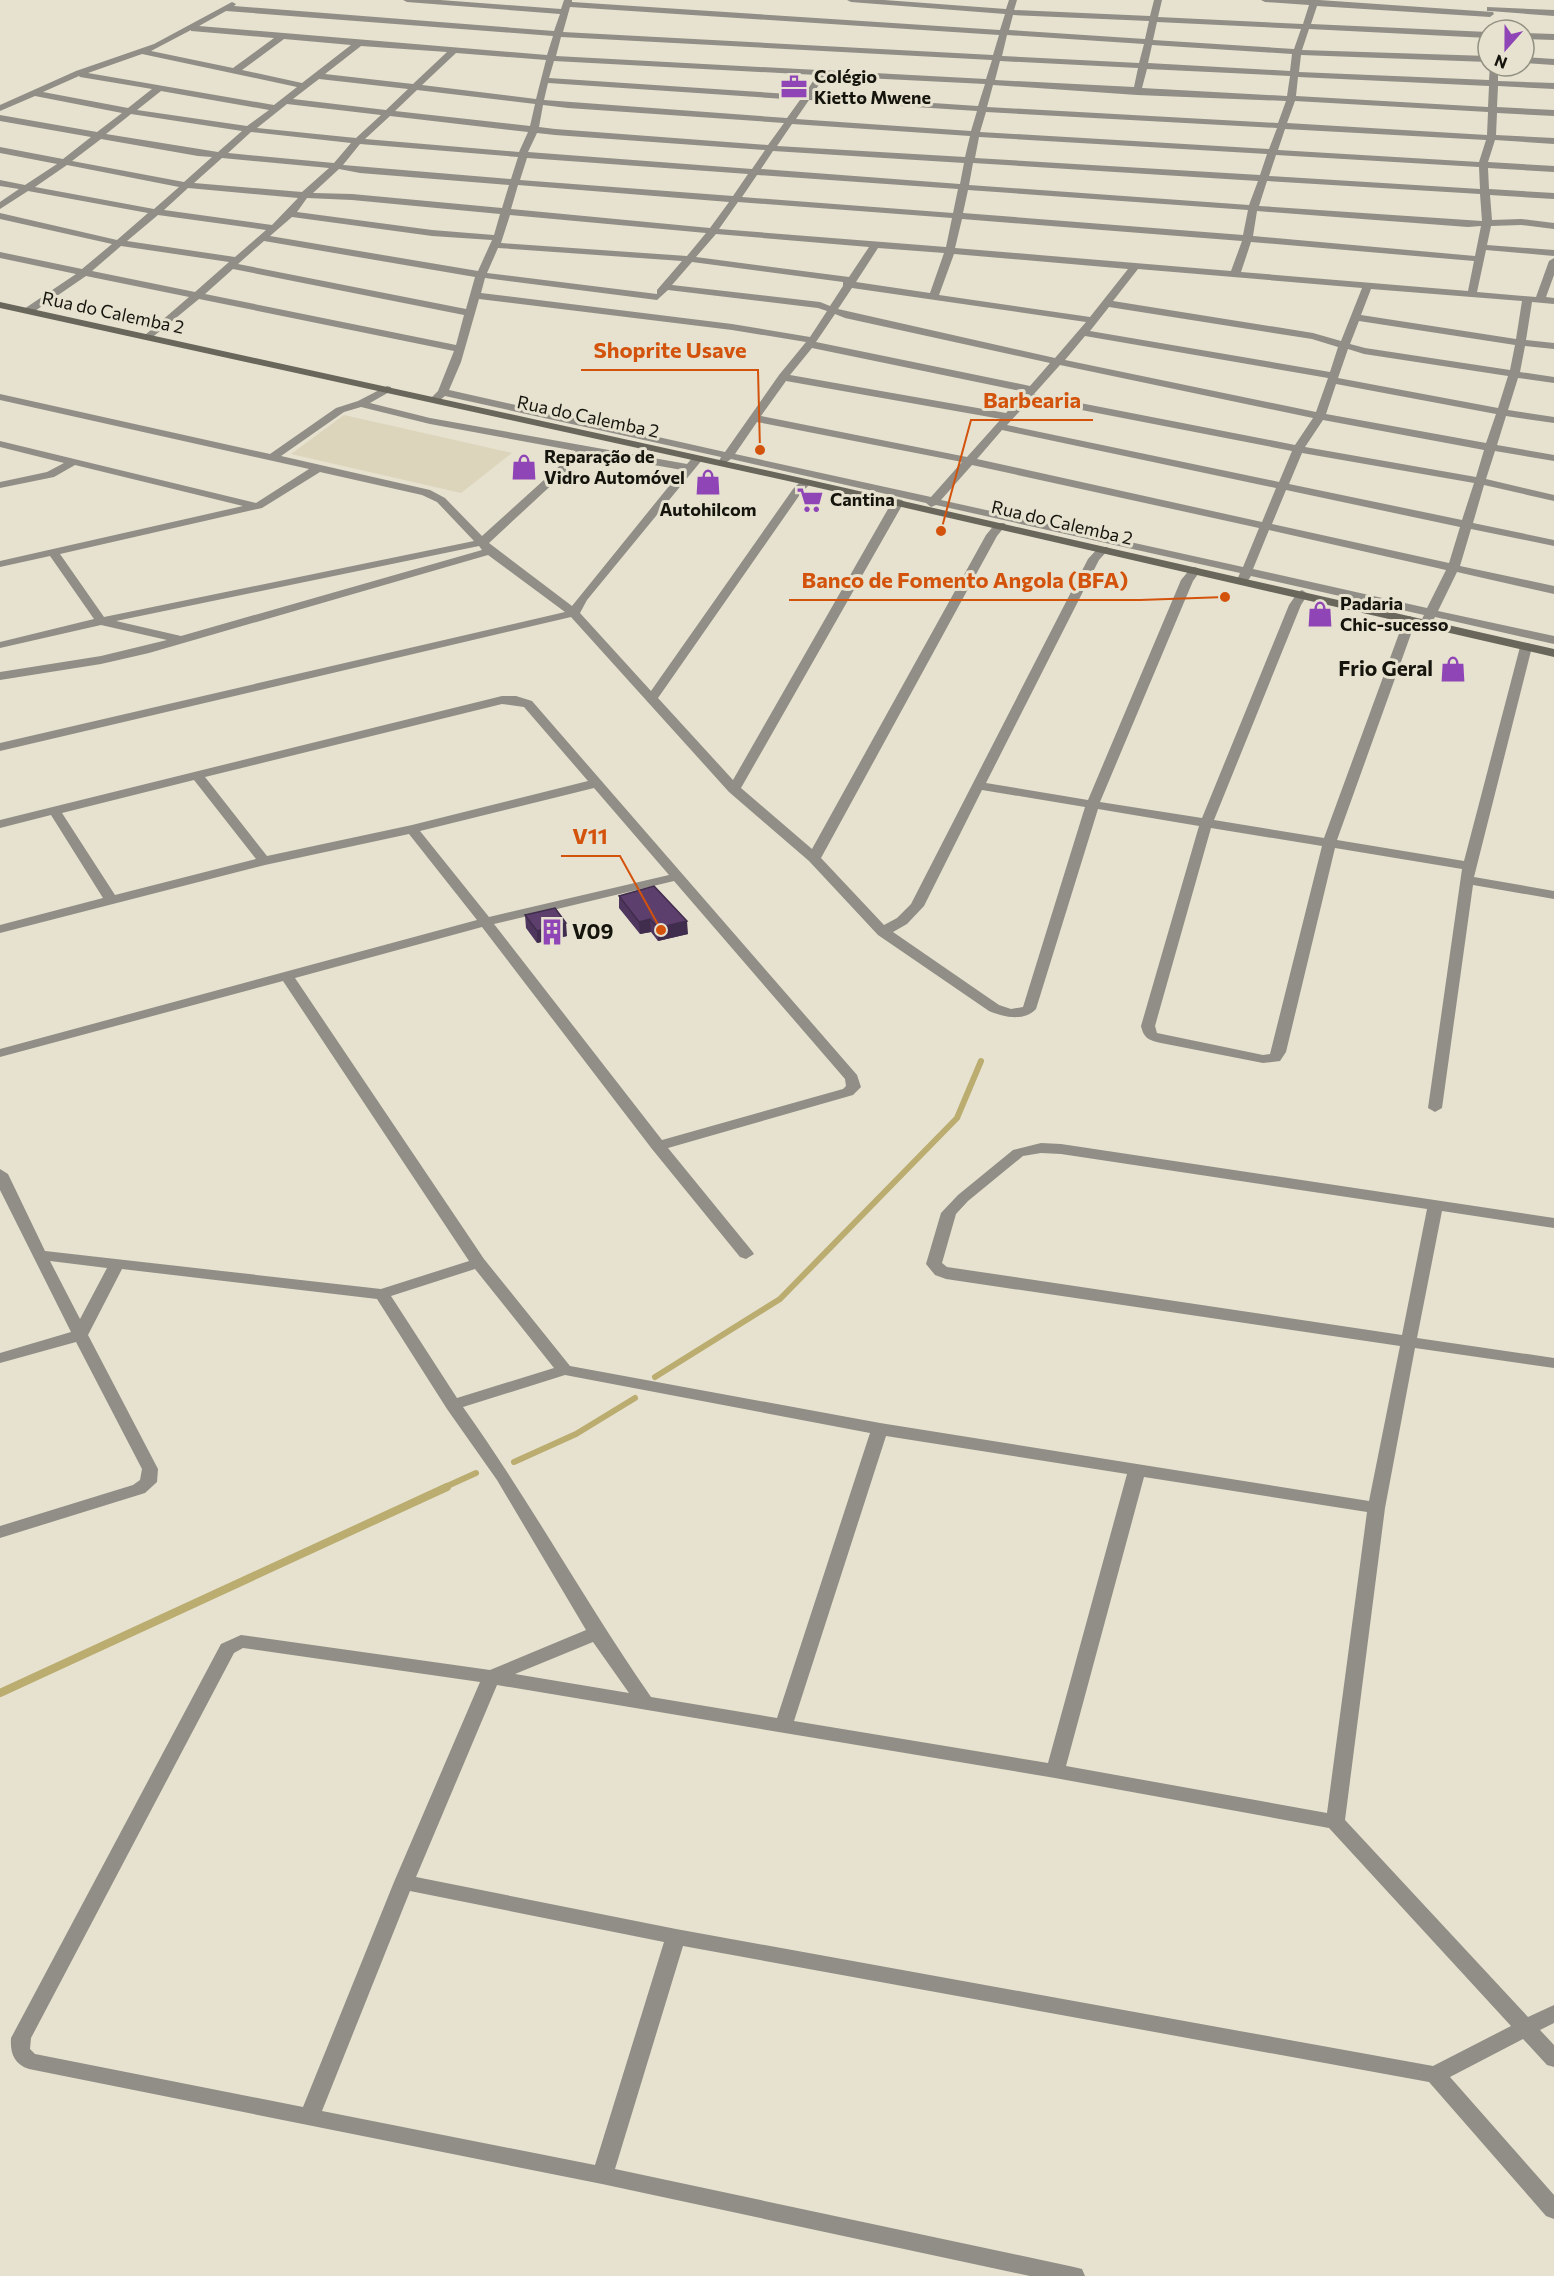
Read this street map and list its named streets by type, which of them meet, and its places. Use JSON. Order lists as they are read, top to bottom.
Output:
{
  "streets": {
    "main road": ["Rua do Calemba 2"]
  },
  "places": {
    "office": ["Colégio Kietto Mwene"],
    "other": [
      "Shoprite Usave",
      "Barbearia",
      "Banco de Fomento Angola (BFA)",
      "V11"
    ],
    "shop": [
      "Reparação de Vidro Automóvel",
      "Autohilcom",
      "Padaria Chic-sucesso",
      "Frio Geral"
    ],
    "supermarket": ["Cantina"],
    "building": ["V09"]
  },
  "north": "bottom"
}
